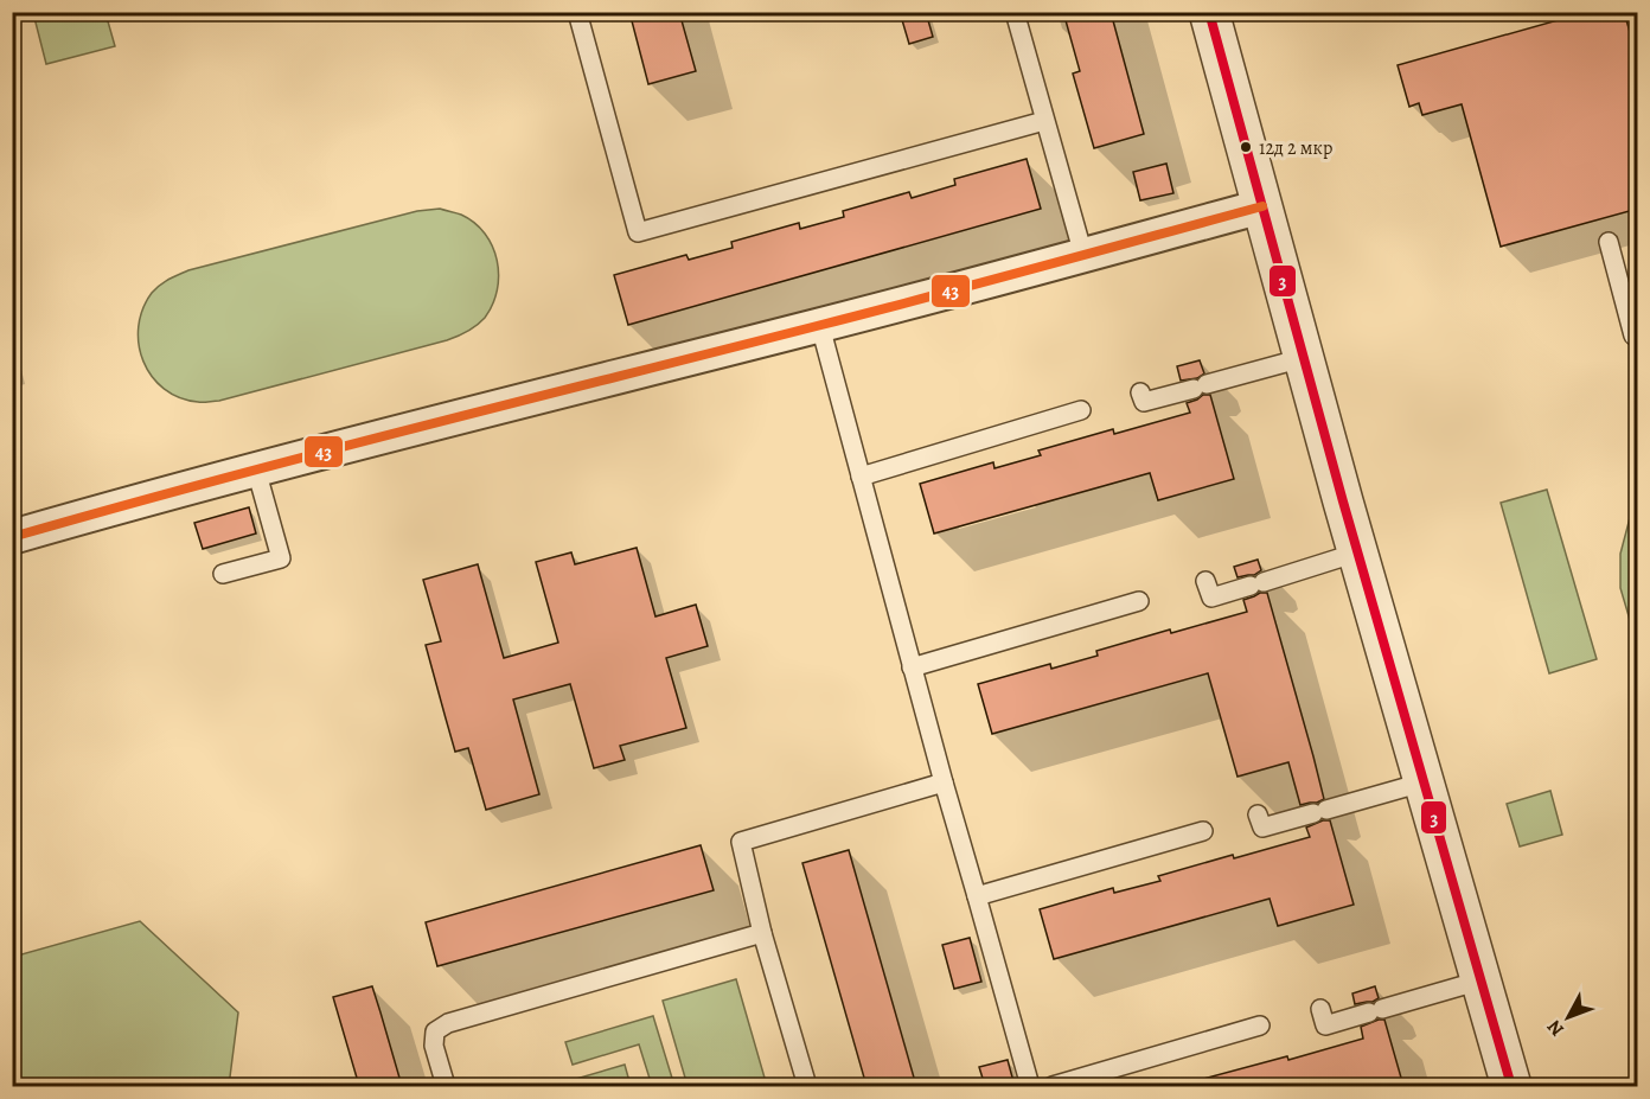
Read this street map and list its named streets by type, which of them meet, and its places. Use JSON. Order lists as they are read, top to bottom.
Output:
{
  "places": ["12д 2 мкр"],
  "lines": ["transit line 3", "transit line 43"],
  "north": "bottom left"
}
